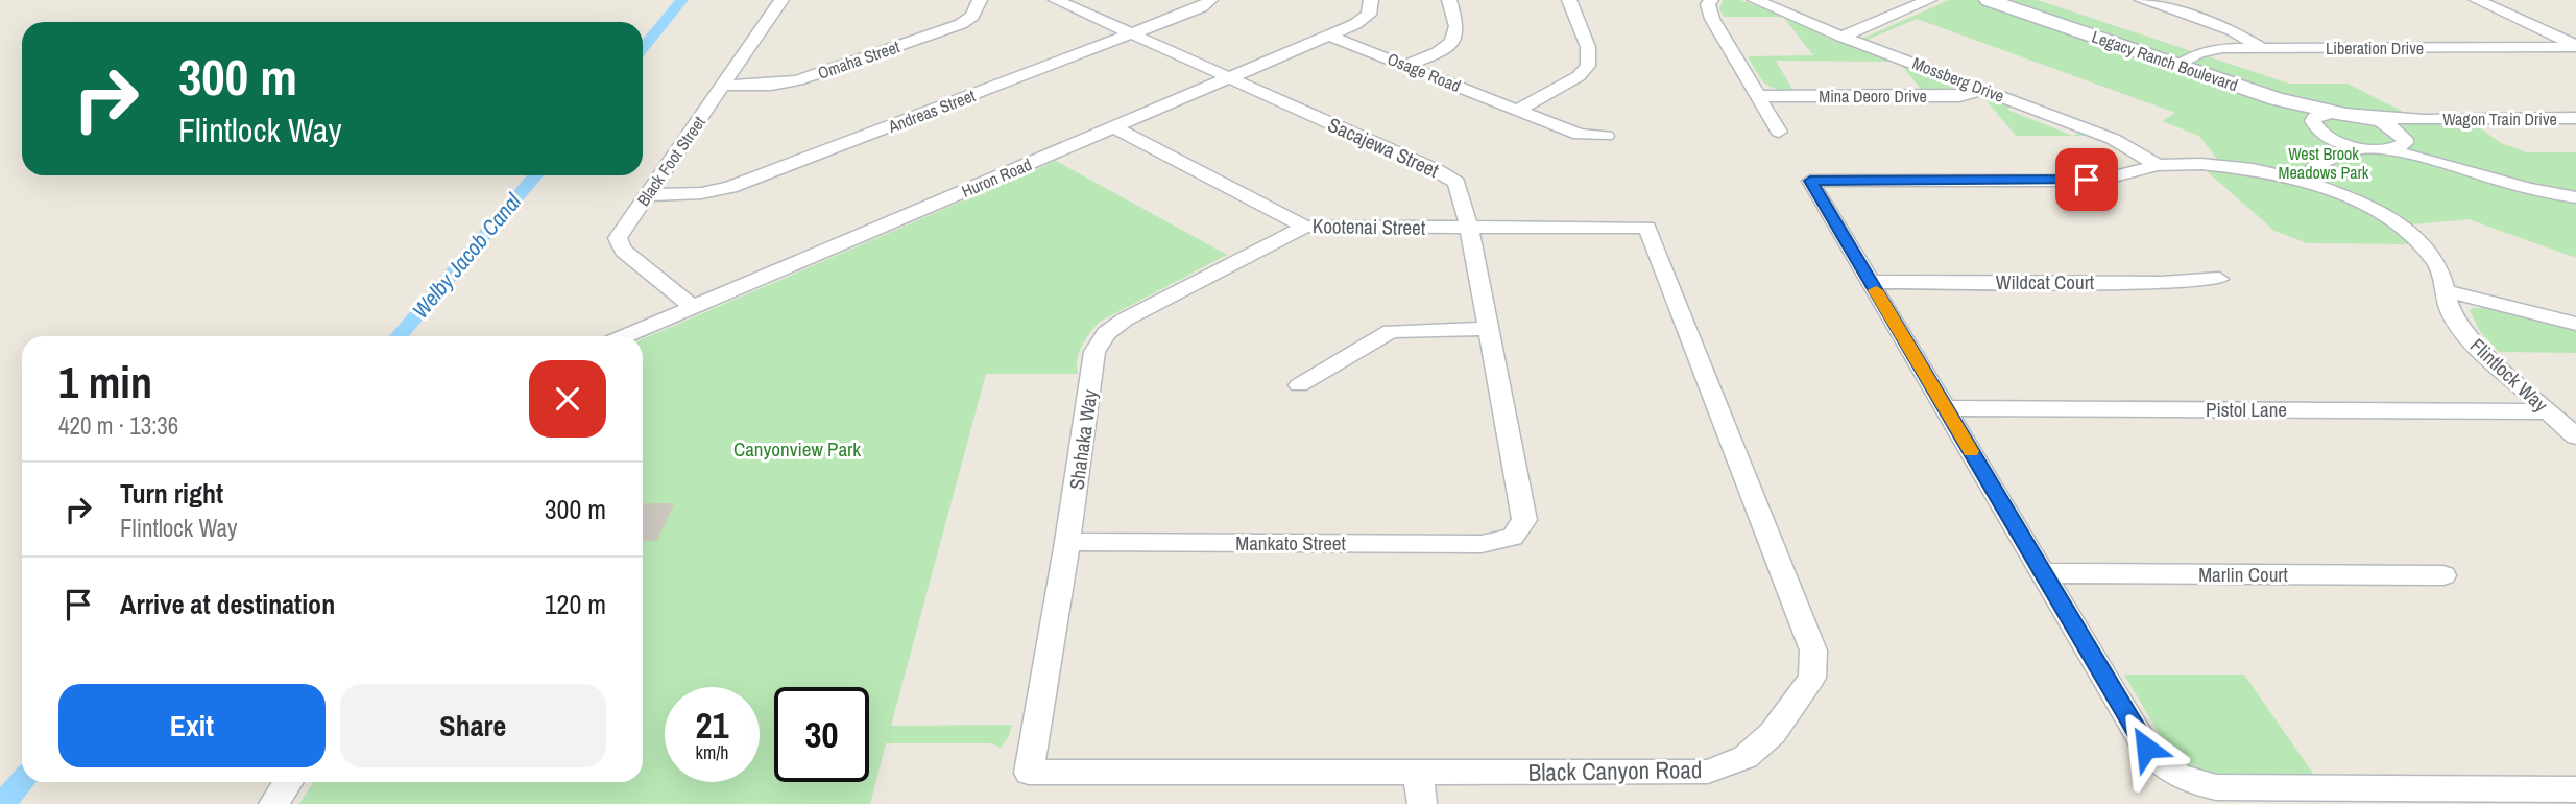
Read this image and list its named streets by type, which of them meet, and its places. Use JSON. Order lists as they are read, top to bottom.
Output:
{
  "streets": {
    "street": [
      "Liberation Drive",
      "Omaha Street",
      "Legacy Ranch Boulevard",
      "Osage Road",
      "Mossberg Drive",
      "Mina Deoro Drive",
      "Andreas Street",
      "Wagon Train Drive",
      "Sacajewa Street",
      "Black Foot Street",
      "Huron Road",
      "Kootenai Street",
      "Wildcat Court",
      "Flintlock Way",
      "Pistol Lane",
      "Shahaka Way",
      "Mankato Street",
      "Marlin Court",
      "Black Canyon Road"
    ]
  },
  "crossings": [
    ["Liberation Drive", "Legacy Ranch Boulevard"],
    ["Omaha Street", "Black Foot Street"],
    ["Legacy Ranch Boulevard", "Wagon Train Drive"],
    ["Osage Road", "Huron Road"],
    ["Mossberg Drive", "Mina Deoro Drive"],
    ["Mossberg Drive", "Flintlock Way"],
    ["Andreas Street", "Sacajewa Street"],
    ["Andreas Street", "Black Foot Street"],
    ["Sacajewa Street", "Huron Road"],
    ["Sacajewa Street", "Kootenai Street"],
    ["Sacajewa Street", "Mankato Street"],
    ["Black Foot Street", "Huron Road"],
    ["Huron Road", "Kootenai Street"],
    ["Kootenai Street", "Shahaka Way"],
    ["Kootenai Street", "Black Canyon Road"],
    ["Wildcat Court", "Flintlock Way"],
    ["Flintlock Way", "Pistol Lane"],
    ["Shahaka Way", "Mankato Street"],
    ["Shahaka Way", "Black Canyon Road"]
  ],
  "water": ["Welby Jacob Canal"],
  "parks": ["West Brook Meadows Park", "Canyonview Park"],
  "page": {
    "turn": ["300 m", "Flintlock Way"],
    "heading": ["1 min", "420 m · 13:36"],
    "list": [
      {
        "name": "Turn right",
        "note": "Flintlock Way",
        "value": "300 m"
      },
      {
        "name": "Arrive at destination",
        "value": "120 m"
      }
    ],
    "buttons": ["Exit", "Share"],
    "speed": "21 km/h",
    "limit": "30"
  }
}
